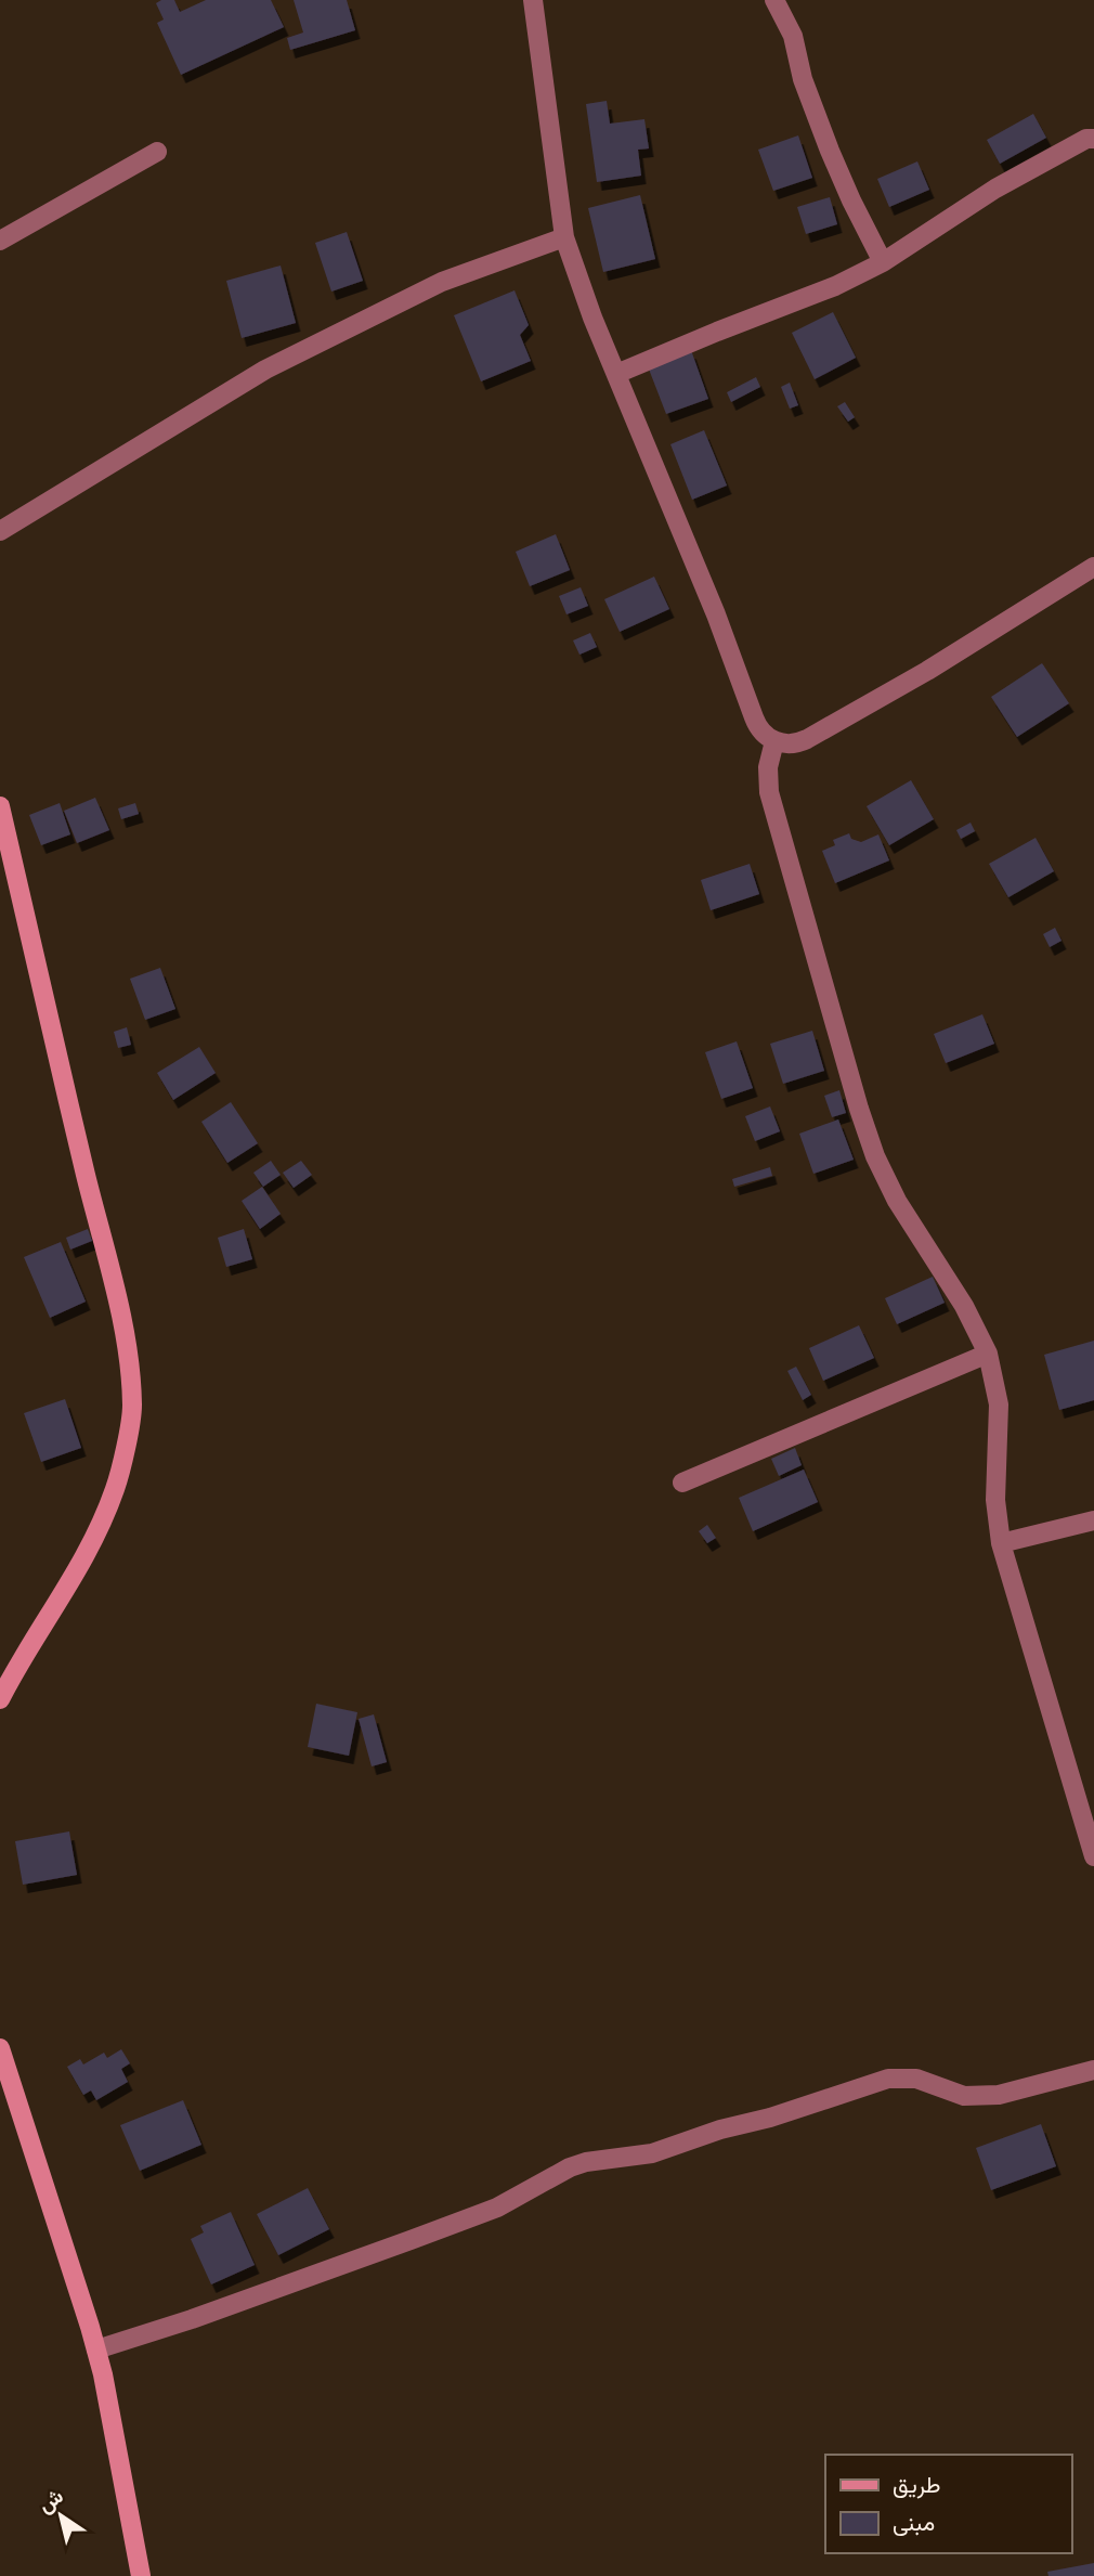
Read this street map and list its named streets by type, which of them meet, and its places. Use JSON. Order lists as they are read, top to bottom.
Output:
{
  "legend": ["طريق", "مبنى"],
  "north": "top left"
}
